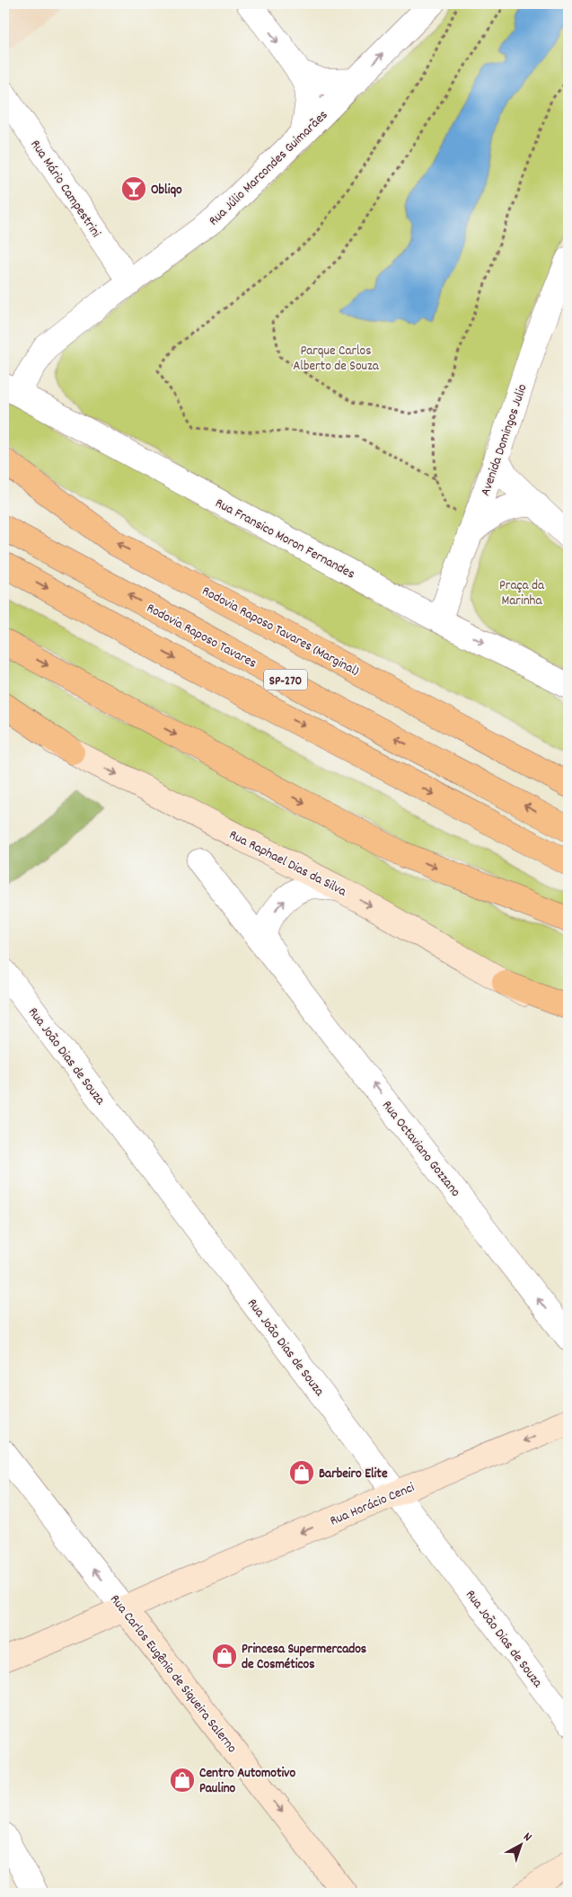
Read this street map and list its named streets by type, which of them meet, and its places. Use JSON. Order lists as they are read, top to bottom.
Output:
{
  "streets": {
    "highway": ["Rodovia Raposo Tavares (Marginal)", "Rodovia Raposo Tavares", "SP-270"],
    "main road": ["Rua Raphael Dias da Silva", "Rua Horácio Cenci", "Rua Carlos Eugênio de Siqueira Salerno"],
    "street": [
      "Rua Júlio Marcondes Guimarães",
      "Rua Mário Campestrini",
      "Avenida Domingos Julio",
      "Rua Fransico Moron Fernandes",
      "Rua João Dias de Souza",
      "Rua Octaviano Gozzano"
    ]
  },
  "crossings": [
    ["Rua Júlio Marcondes Guimarães", "Rua Mário Campestrini"],
    ["Rua Júlio Marcondes Guimarães", "Rua Fransico Moron Fernandes"],
    ["Avenida Domingos Julio", "Rua Fransico Moron Fernandes"],
    ["Rua Raphael Dias da Silva", "Rua Octaviano Gozzano"],
    ["Rua João Dias de Souza", "Rua Horácio Cenci"],
    ["Rua Horácio Cenci", "Rua Carlos Eugênio de Siqueira Salerno"]
  ],
  "one_way": ["Rua Raphael Dias da Silva", "Rua Octaviano Gozzano", "Rua Horácio Cenci"],
  "parks": ["Parque Carlos Alberto de Souza", "Praça da Marinha"],
  "places": {
    "bar": ["Obliqo"],
    "shop": ["Barbeiro Elite", "Princesa Supermercados de Cosméticos", "Centro Automotivo Paulino"]
  },
  "north": "top right"
}
